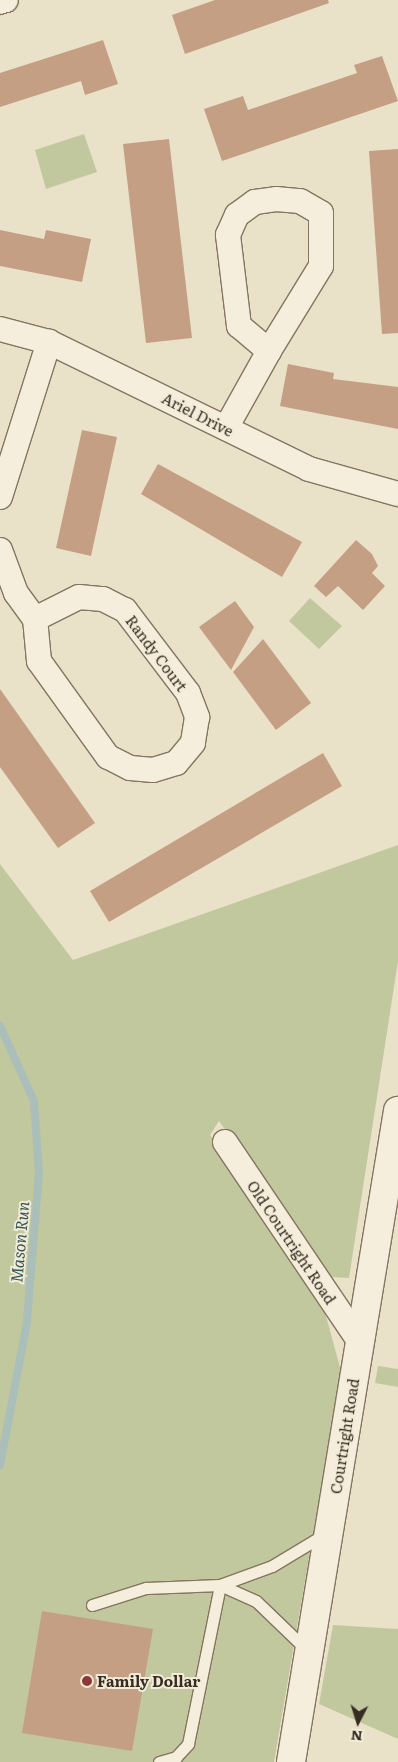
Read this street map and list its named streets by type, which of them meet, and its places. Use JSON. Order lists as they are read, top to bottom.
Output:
{
  "streets": {
    "street": [
      "Ariel Drive",
      "Randy Court",
      "Old Courtright Road",
      "Courtright Road"
    ]
  },
  "crossings": [
    ["Old Courtright Road", "Courtright Road"]
  ],
  "water": ["Mason Run"],
  "places": ["Family Dollar"],
  "north": "bottom"
}
